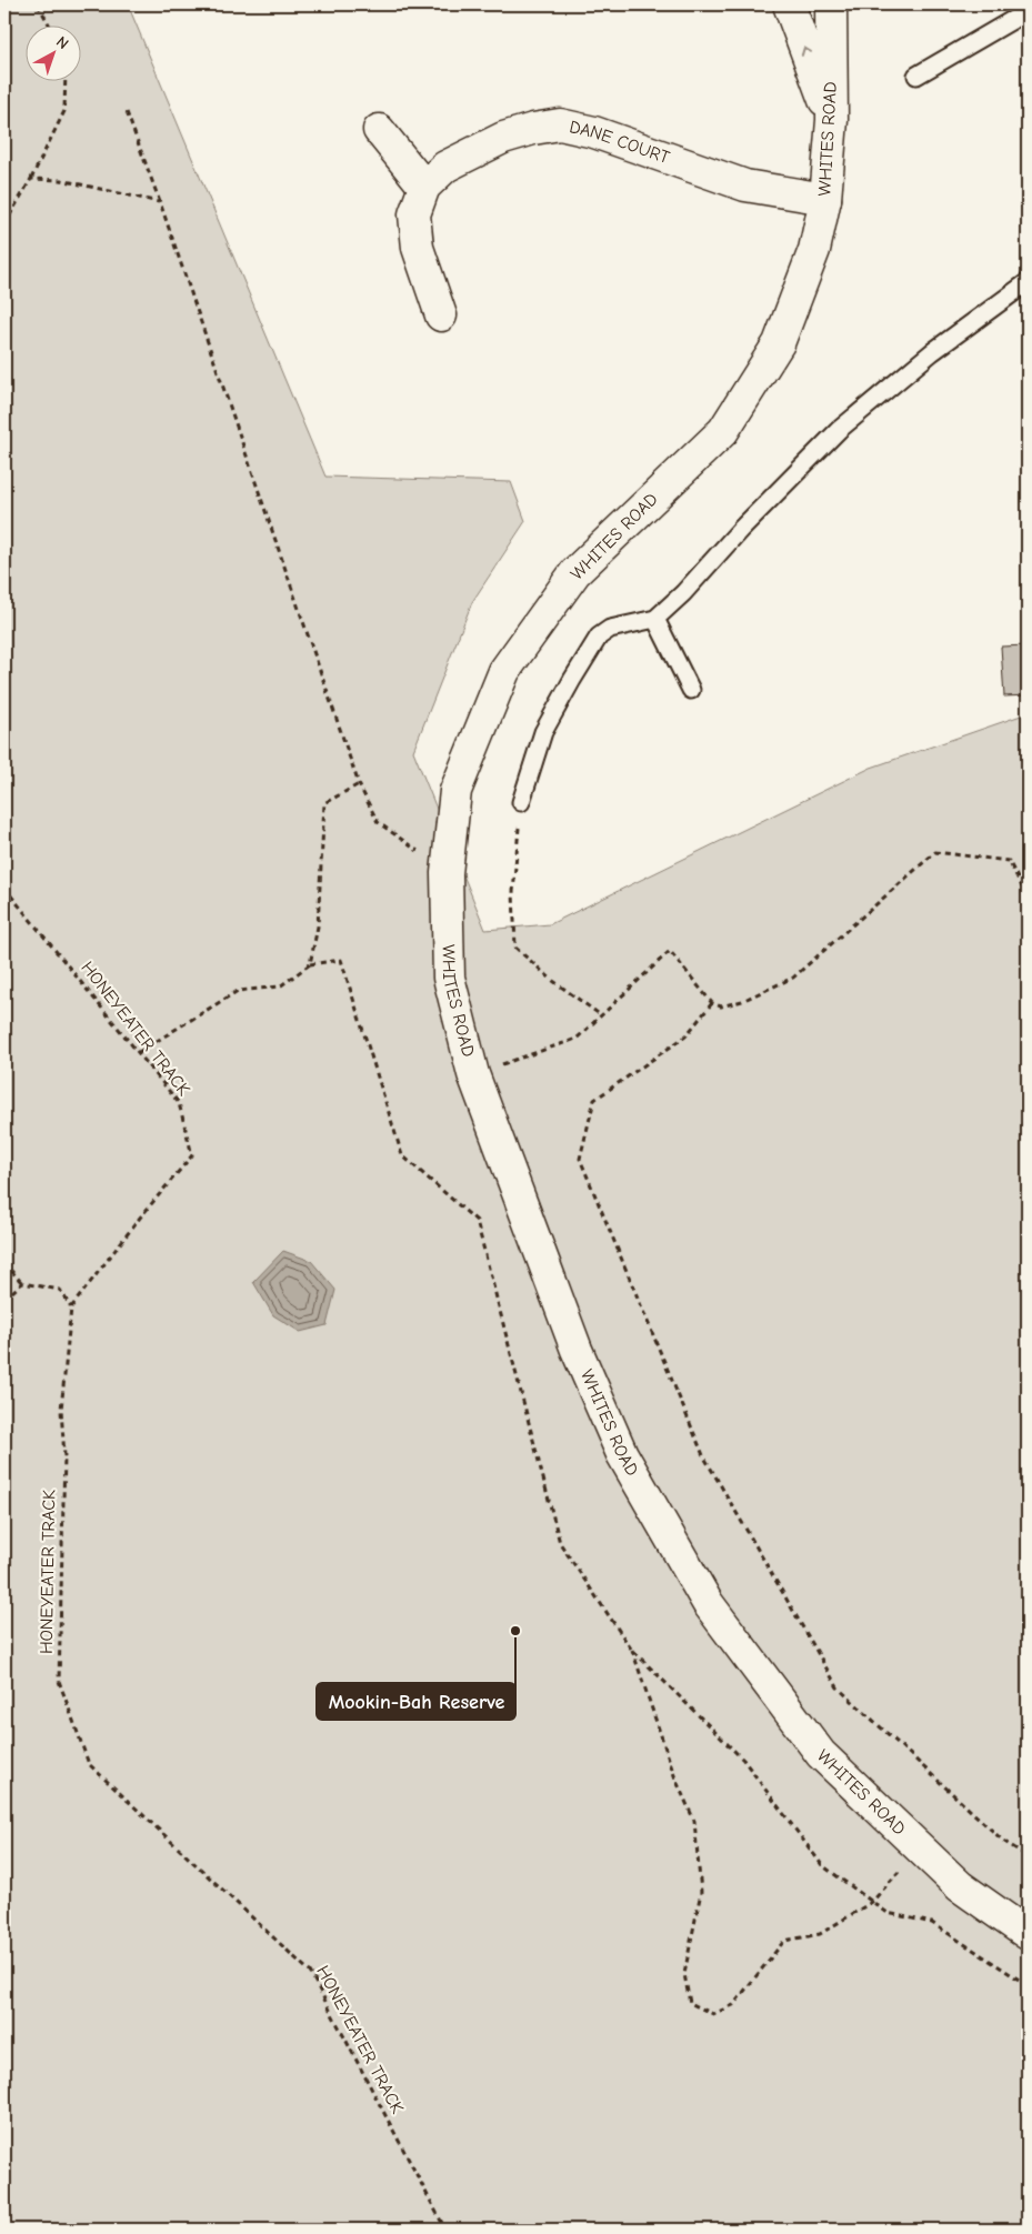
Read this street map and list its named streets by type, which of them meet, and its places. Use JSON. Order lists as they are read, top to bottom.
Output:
{
  "streets": {
    "street": ["WHITES ROAD", "DANE COURT"],
    "path": ["HONEYEATER TRACK"]
  },
  "crossings": [
    ["WHITES ROAD", "DANE COURT"]
  ],
  "places": ["Mookin-Bah Reserve"],
  "north": "top right"
}
